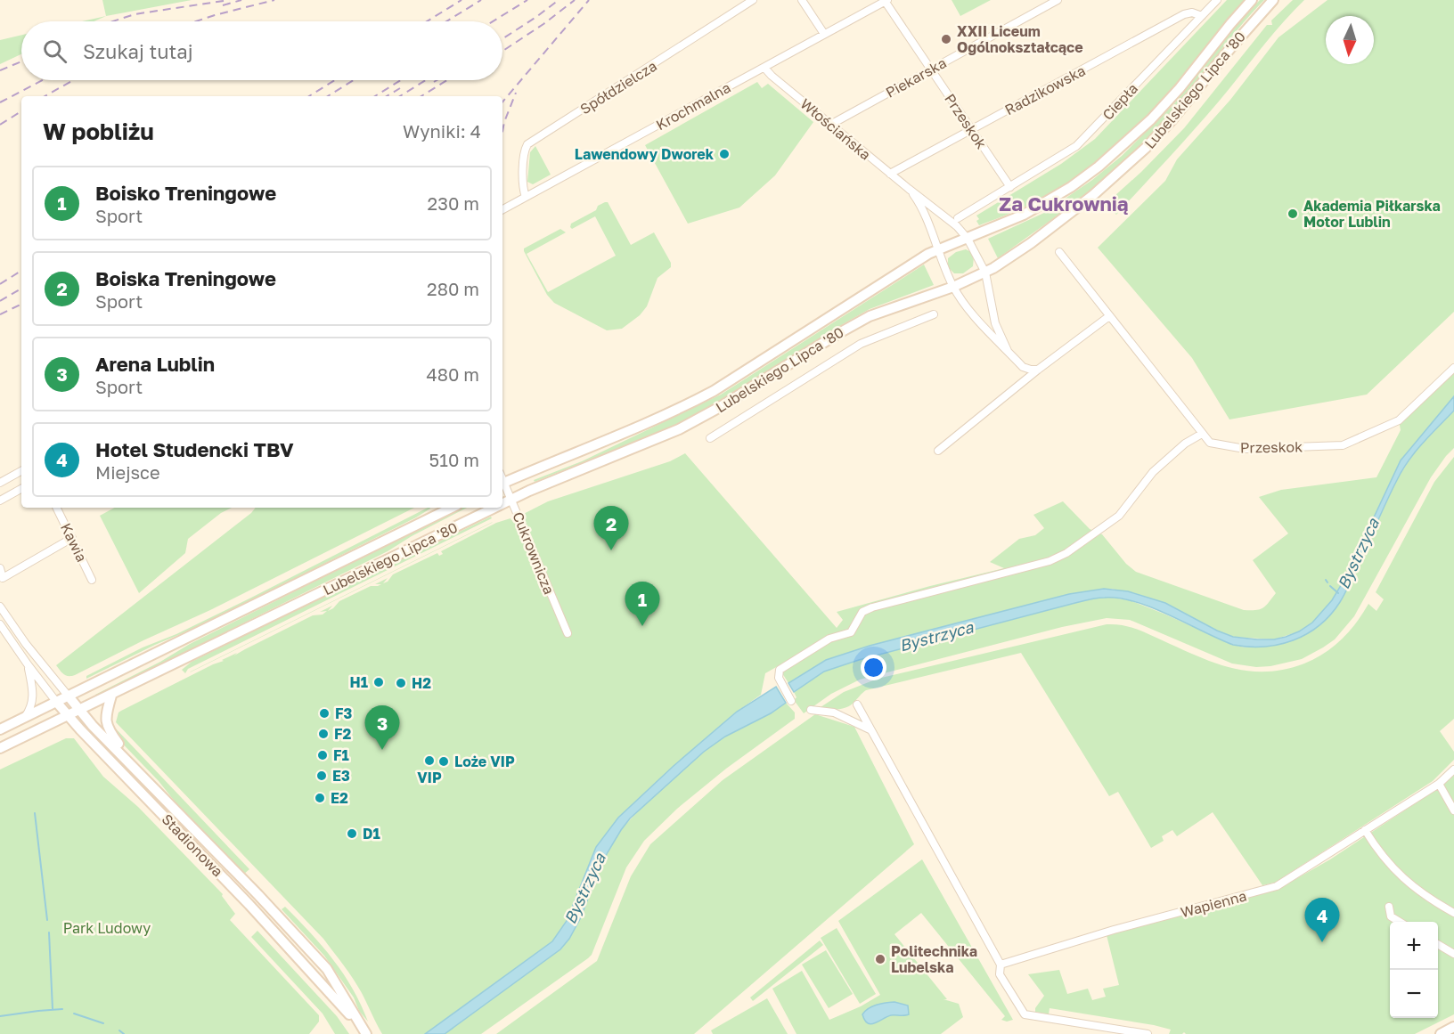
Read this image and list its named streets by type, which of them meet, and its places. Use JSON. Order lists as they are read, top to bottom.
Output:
{
  "streets": {
    "main road": ["Lubelskiego Lipca '80", "Stadionowa"],
    "street": [
      "Piekarska",
      "Spółdzielcza",
      "Radzikowska",
      "Ciepła",
      "Krochmalna",
      "Przeskok",
      "Włościańska",
      "Kawia",
      "Cukrownicza",
      "Wapienna"
    ]
  },
  "crossings": [
    ["Piekarska", "Przeskok"],
    ["Piekarska", "Włościańska"],
    ["Spółdzielcza", "Krochmalna"],
    ["Radzikowska", "Ciepła"],
    ["Radzikowska", "Przeskok"],
    ["Radzikowska", "Włościańska"],
    ["Lubelskiego Lipca '80", "Włościańska"],
    ["Lubelskiego Lipca '80", "Cukrownicza"],
    ["Lubelskiego Lipca '80", "Stadionowa"],
    ["Ciepła", "Przeskok"],
    ["Krochmalna", "Przeskok"],
    ["Krochmalna", "Włościańska"]
  ],
  "districts": ["Za Cukrownią"],
  "water": ["Bystrzyca"],
  "parks": ["Park Ludowy"],
  "places": [
    "XXII Liceum Ogólnokształcące",
    "Lawendowy Dworek",
    "Akademia Piłkarska Motor Lublin",
    "H1",
    "H2",
    "F3",
    "F2",
    "F1",
    "VIP",
    "Loże VIP",
    "E3",
    "E2",
    "D1",
    "Politechnika Lubelska"
  ],
  "north": "bottom",
  "page": {
    "search": "Szukaj tutaj",
    "heading": ["W pobliżu", "Wyniki: 4"],
    "list": [
      {
        "mark": "1",
        "name": "Boisko Treningowe",
        "note": "Sport",
        "value": "230 m"
      },
      {
        "mark": "2",
        "name": "Boiska Treningowe",
        "note": "Sport",
        "value": "280 m"
      },
      {
        "mark": "3",
        "name": "Arena Lublin",
        "note": "Sport",
        "value": "480 m"
      },
      {
        "mark": "4",
        "name": "Hotel Studencki TBV",
        "note": "Miejsce",
        "value": "510 m"
      }
    ],
    "pins": [
      "2",
      "1",
      "3",
      "4"
    ],
    "map_buttons": ["+", "−"]
  }
}
